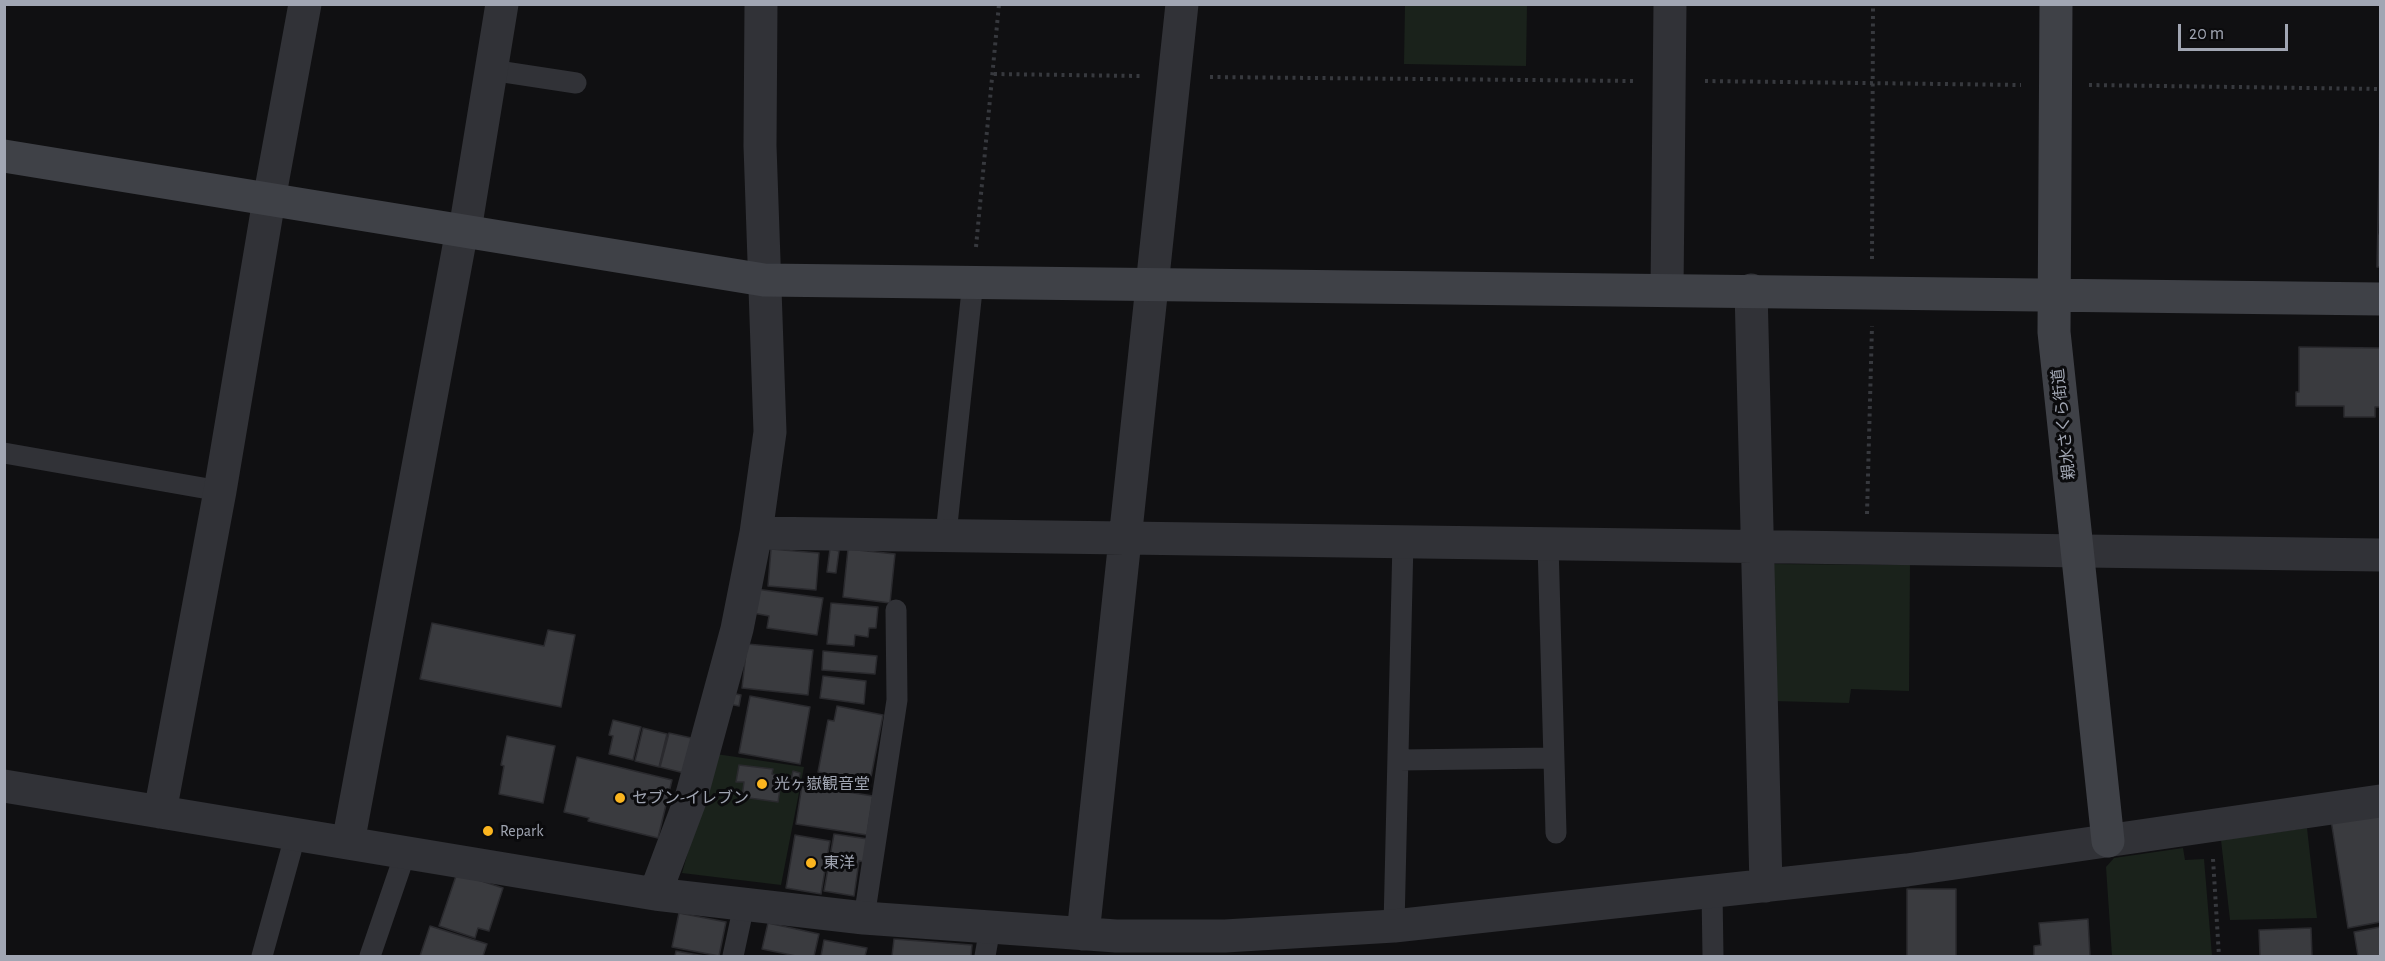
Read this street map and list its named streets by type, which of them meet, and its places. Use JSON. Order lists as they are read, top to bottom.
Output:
{
  "streets": {
    "street": ["親水さくら街道"]
  },
  "places": [
    "光ヶ嶽観音堂",
    "セブン-イレブン",
    "Repark",
    "東洋"
  ],
  "scale_bar": "20 m"
}
